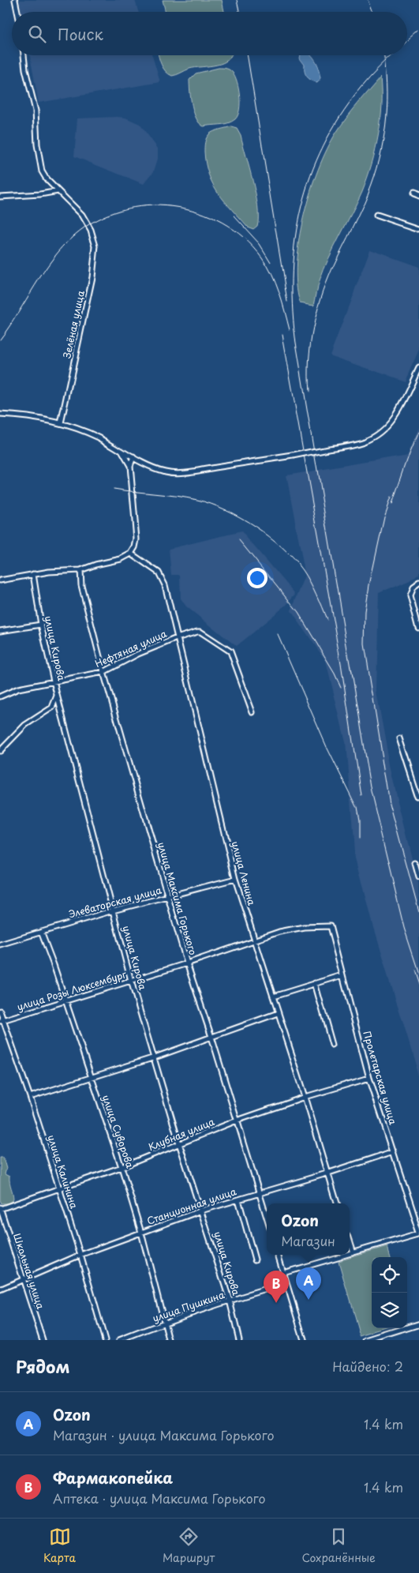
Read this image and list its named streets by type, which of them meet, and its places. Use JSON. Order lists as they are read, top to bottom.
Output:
{
  "streets": {
    "street": [
      "Зелёная улица",
      "улица Кирова",
      "Нефтяная улица",
      "улица Ленина",
      "улица Максима Горького",
      "Элеваторская улица",
      "улица Розы Люксембург",
      "Пролетарская улица",
      "улица Суворова",
      "Клубная улица",
      "улица Калинина",
      "Станционная улица",
      "Школьная улица",
      "улица Пушкина"
    ]
  },
  "crossings": [
    ["улица Кирова", "Нефтяная улица"],
    ["улица Кирова", "Элеваторская улица"],
    ["улица Кирова", "улица Розы Люксембург"],
    ["улица Кирова", "Клубная улица"],
    ["улица Кирова", "Станционная улица"],
    ["улица Кирова", "улица Пушкина"],
    ["Нефтяная улица", "улица Ленина"],
    ["Нефтяная улица", "улица Максима Горького"],
    ["улица Ленина", "Элеваторская улица"],
    ["улица Ленина", "улица Розы Люксембург"],
    ["улица Ленина", "Клубная улица"],
    ["улица Ленина", "Станционная улица"],
    ["улица Максима Горького", "Элеваторская улица"],
    ["улица Максима Горького", "улица Розы Люксембург"],
    ["улица Максима Горького", "Клубная улица"],
    ["улица Максима Горького", "Станционная улица"],
    ["Элеваторская улица", "улица Суворова"],
    ["улица Розы Люксембург", "Пролетарская улица"],
    ["улица Розы Люксембург", "улица Суворова"],
    ["улица Розы Люксембург", "улица Калинина"],
    ["Пролетарская улица", "Клубная улица"],
    ["Пролетарская улица", "Станционная улица"],
    ["улица Суворова", "Клубная улица"],
    ["улица Суворова", "Станционная улица"],
    ["улица Суворова", "улица Пушкина"],
    ["Клубная улица", "улица Калинина"],
    ["Клубная улица", "Школьная улица"],
    ["улица Калинина", "Станционная улица"],
    ["Станционная улица", "Школьная улица"]
  ],
  "page": {
    "search": "Поиск",
    "popup": ["Ozon", "Магазин"],
    "pins": ["A", "B"],
    "heading": ["Рядом", "Найдено: 2"],
    "list": [
      {
        "mark": "A",
        "name": "Ozon",
        "note": "Магазин · улица Максима Горького",
        "value": "1.4 km"
      },
      {
        "mark": "B",
        "name": "Фармакопейка",
        "note": "Аптека · улица Максима Горького",
        "value": "1.4 km"
      }
    ],
    "nav": ["Карта", "Маршрут", "Сохранённые"]
  }
}
